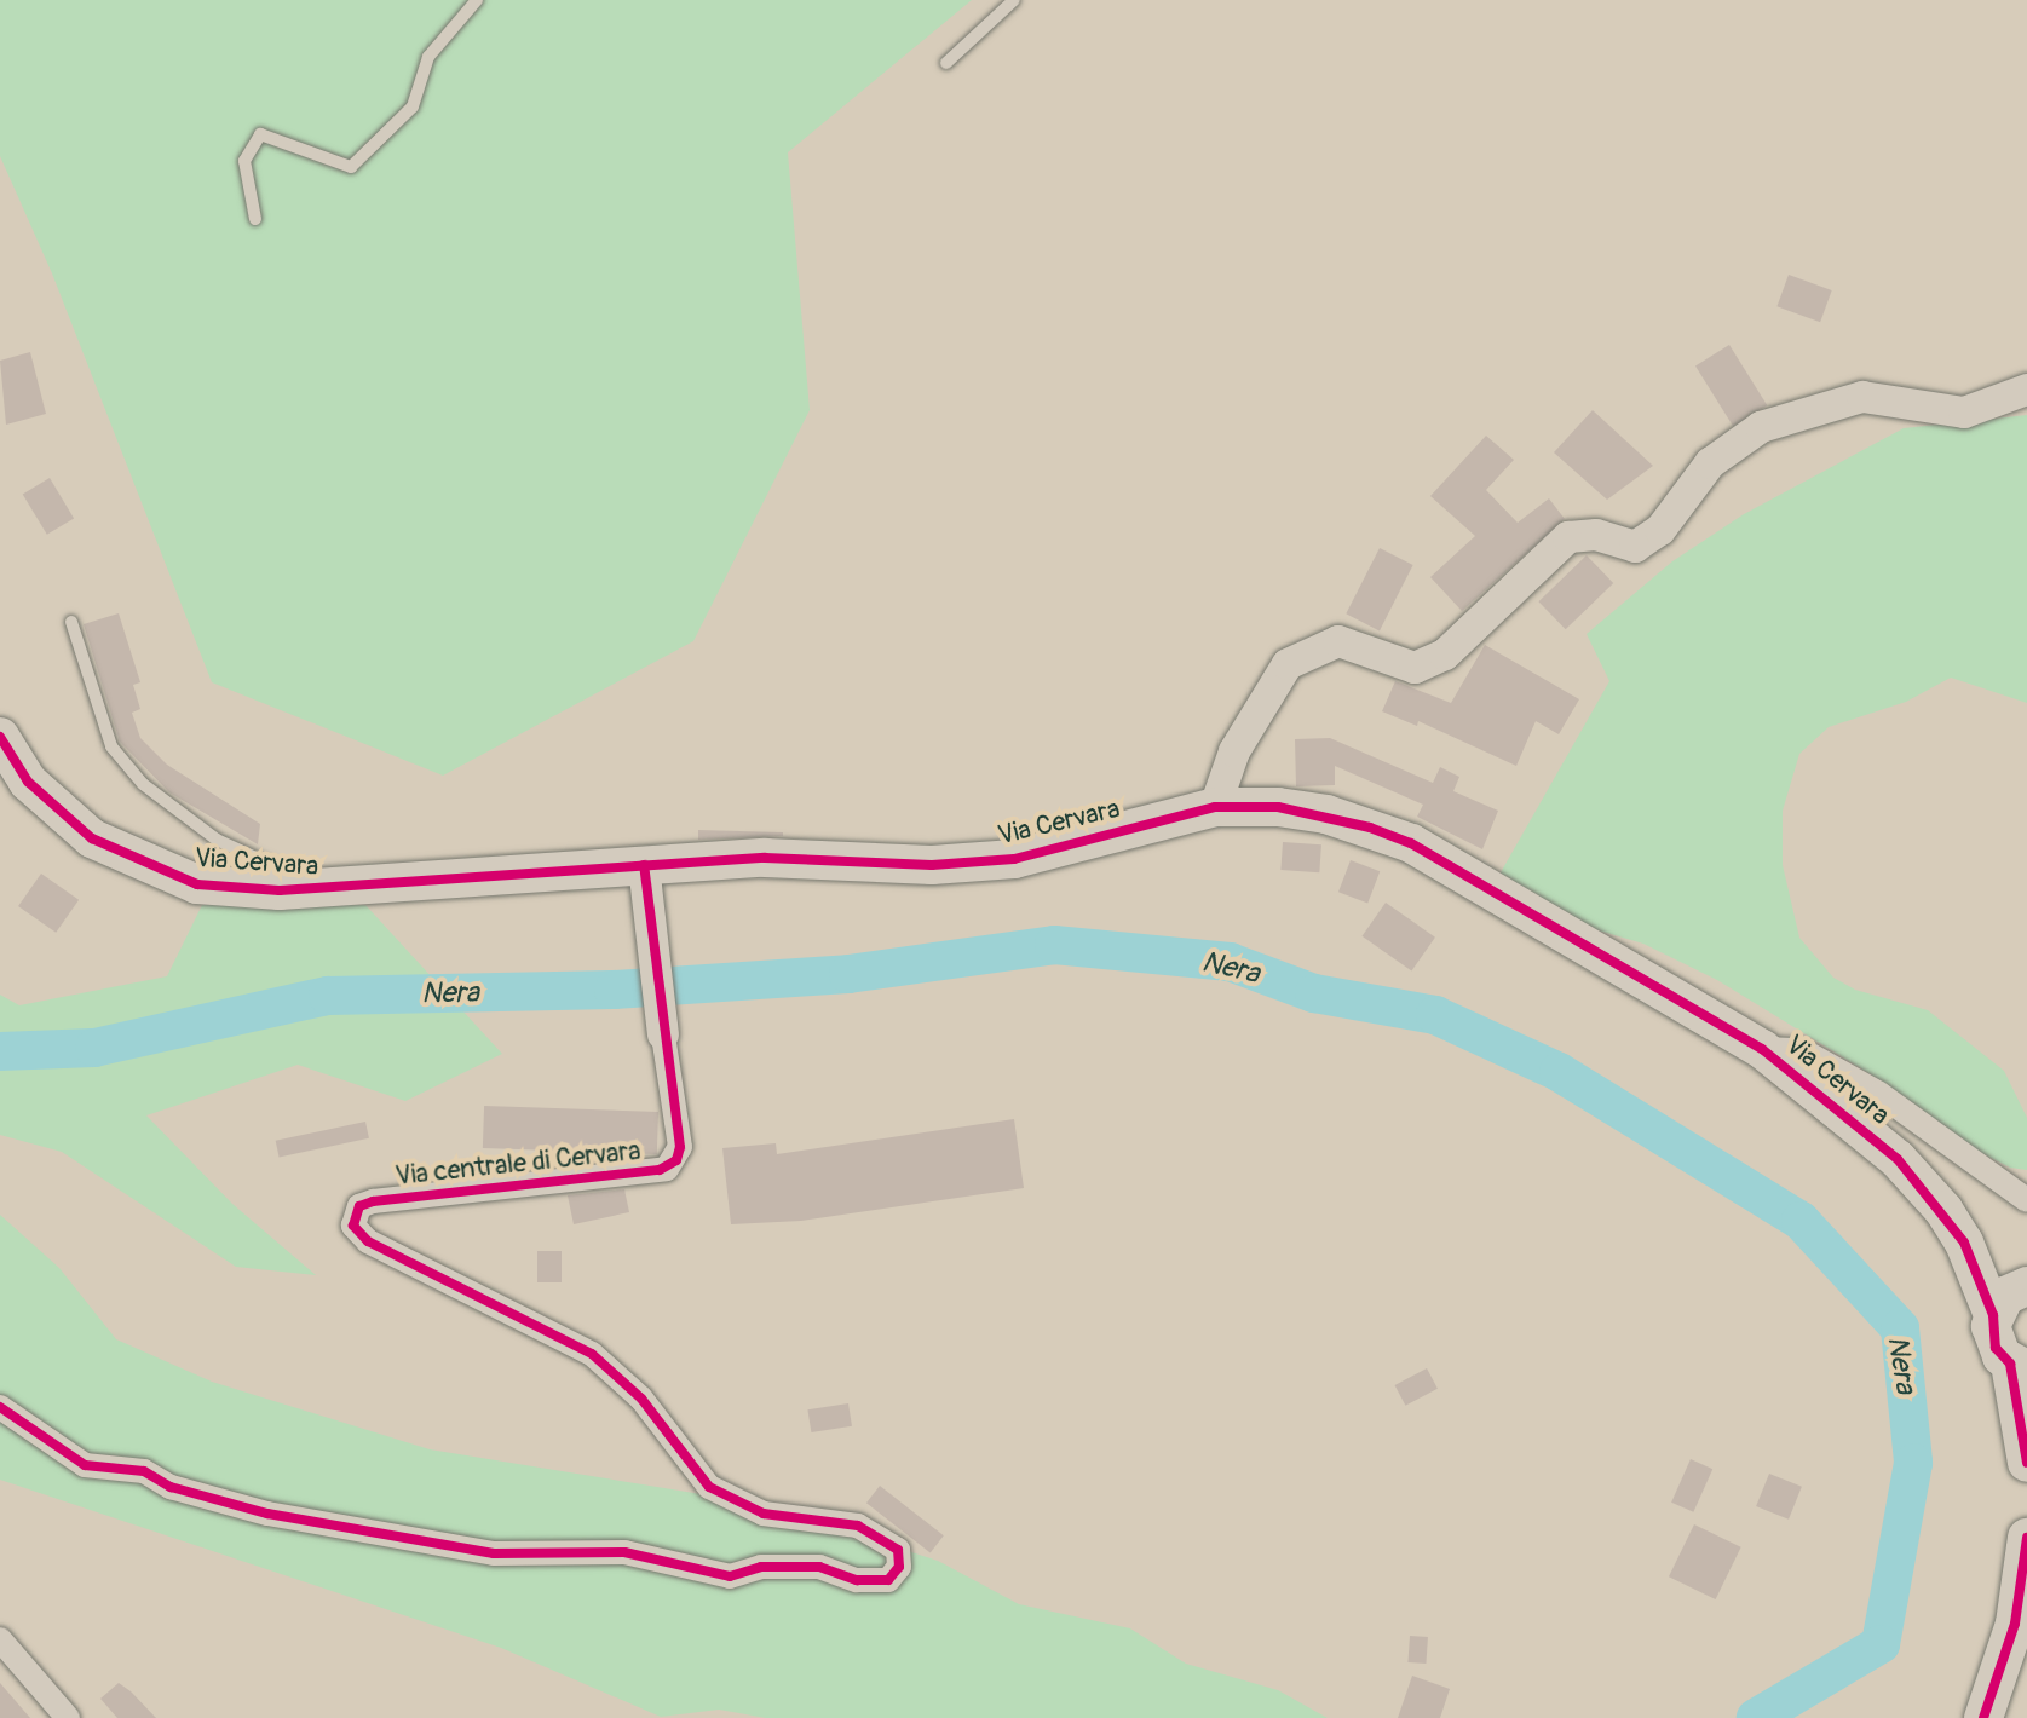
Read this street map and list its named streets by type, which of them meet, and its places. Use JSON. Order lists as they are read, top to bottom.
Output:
{
  "streets": {
    "main road": ["Via Cervara"],
    "street": ["Via centrale di Cervara"]
  },
  "crossings": [
    ["Via Cervara", "Via centrale di Cervara"]
  ],
  "water": ["Nera"]
}
